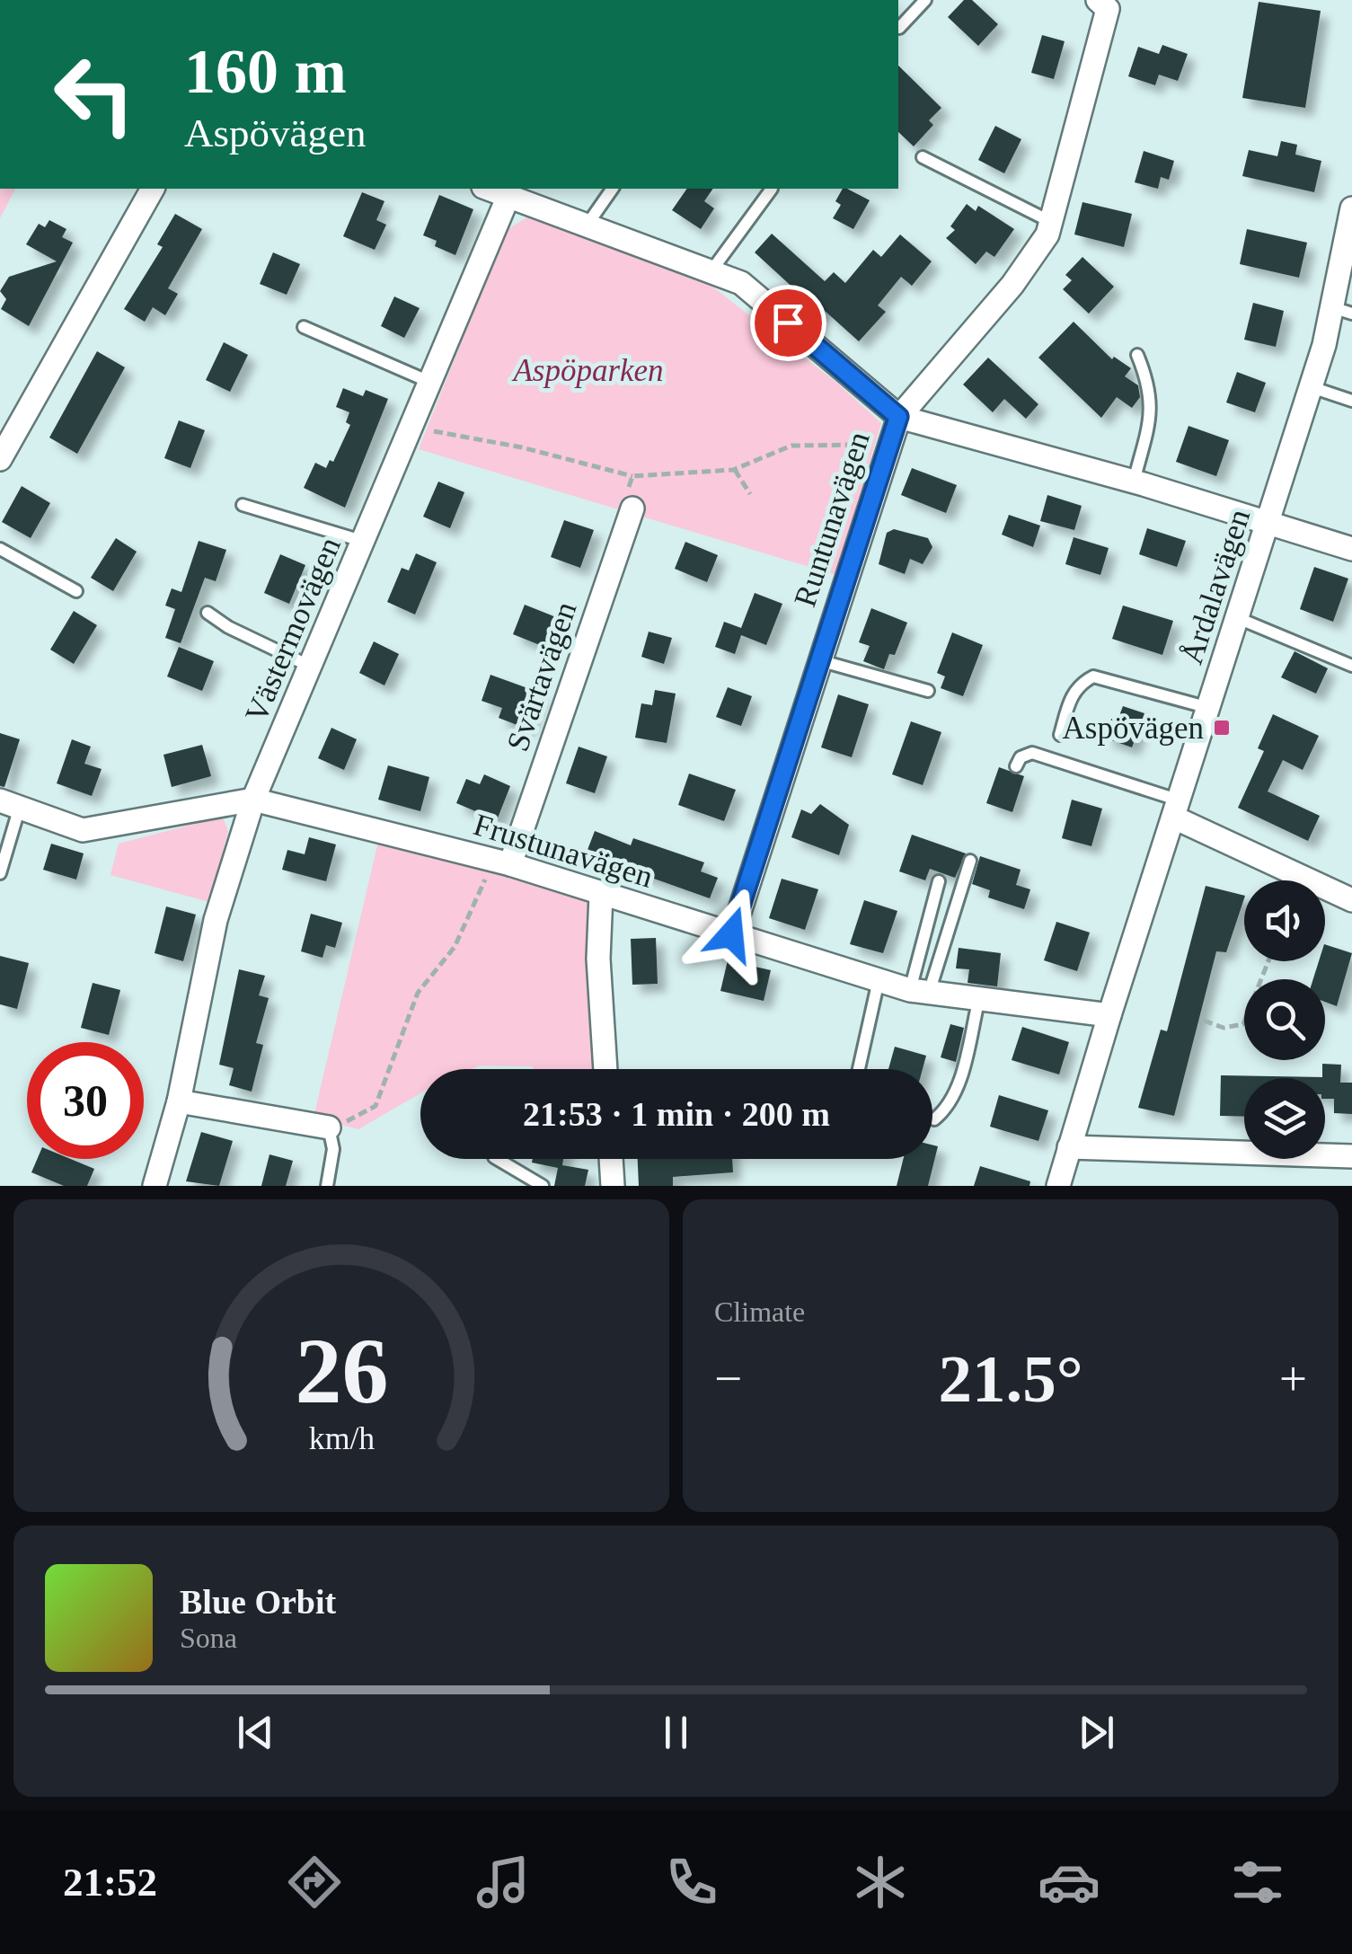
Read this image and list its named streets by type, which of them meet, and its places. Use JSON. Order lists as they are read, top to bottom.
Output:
{
  "streets": {
    "street": [
      "Runtunavägen",
      "Årdalavägen",
      "Västermovägen",
      "Svärtavägen",
      "Frustunavägen"
    ]
  },
  "crossings": [
    ["Runtunavägen", "Frustunavägen"],
    ["Årdalavägen", "Frustunavägen"],
    ["Västermovägen", "Frustunavägen"],
    ["Svärtavägen", "Frustunavägen"]
  ],
  "parks": ["Aspöparken"],
  "places": {
    "transit": ["Aspövägen"]
  },
  "page": {
    "turn": ["160 m", "Aspövägen"],
    "limit": "30",
    "trip": "21:53 · 1 min · 200 m",
    "tile": "Climate",
    "heat": ["−", "21.5°", "+"],
    "song": ["Blue Orbit", "Sona"],
    "tabs": "21:52",
    "gauge": ["26", "km/h"]
  }
}
